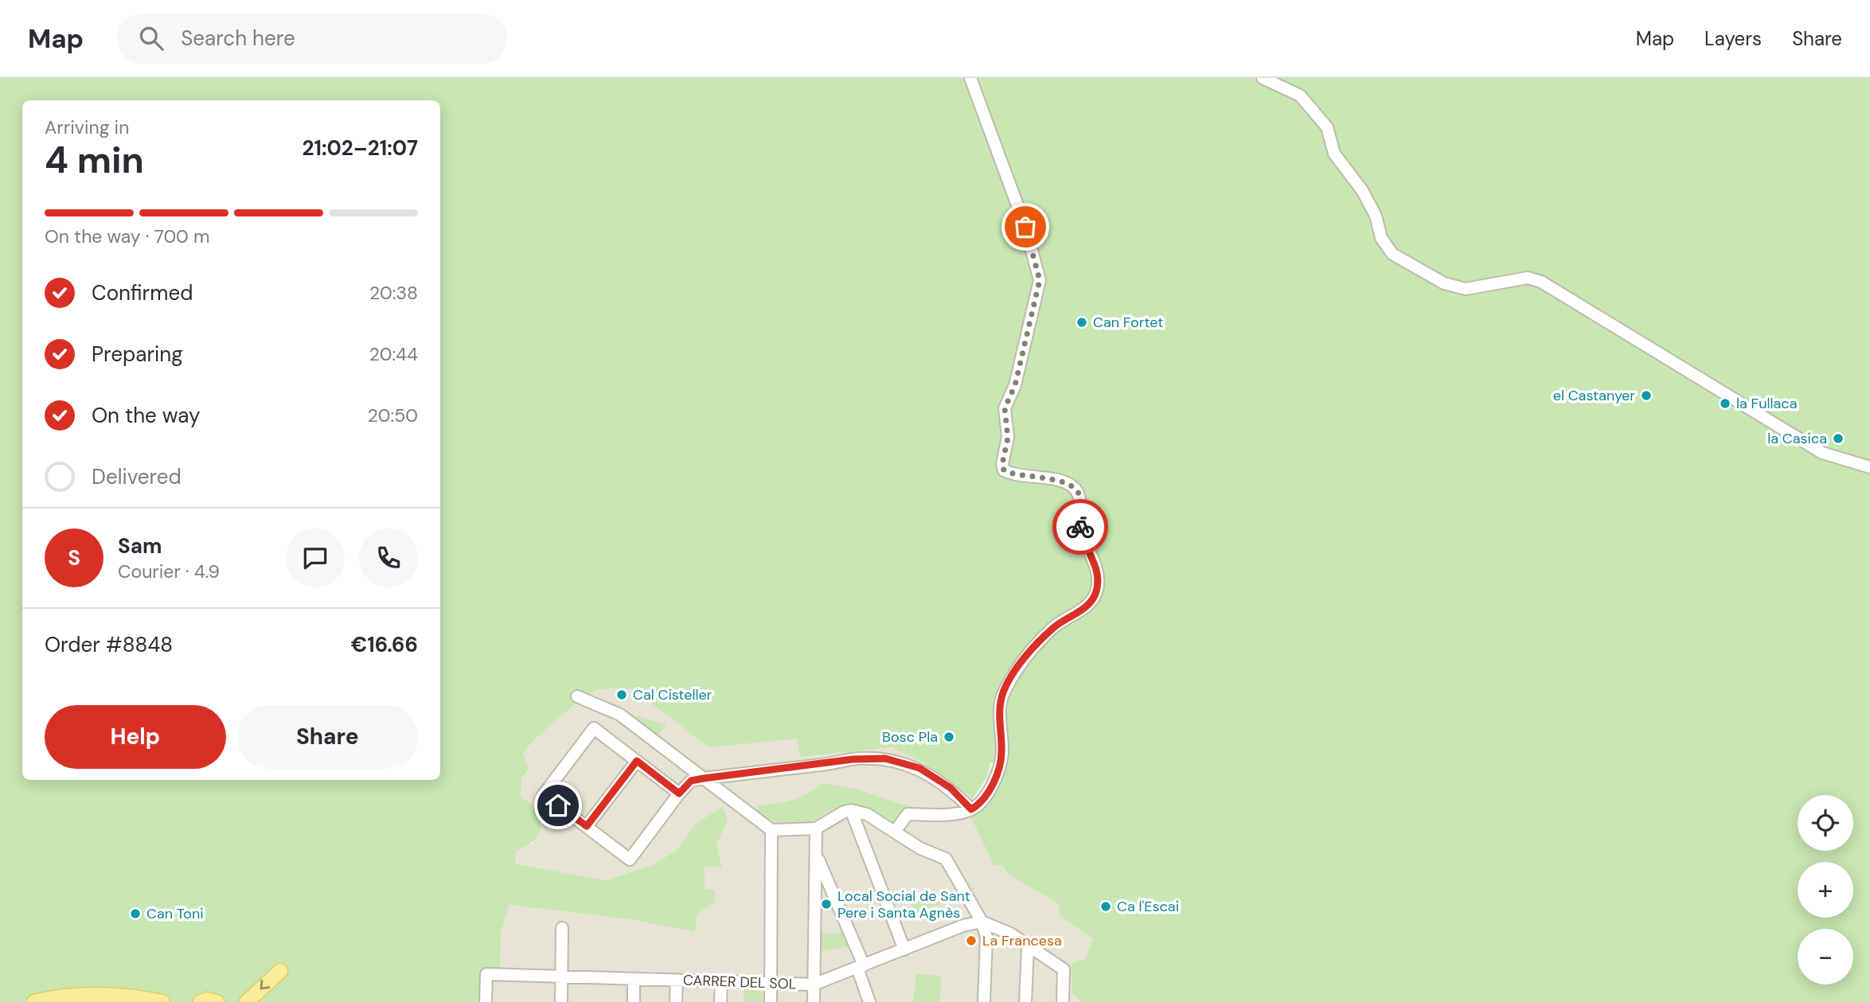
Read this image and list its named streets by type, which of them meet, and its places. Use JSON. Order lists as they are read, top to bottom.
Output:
{
  "streets": {
    "street": ["CARRER DEL SOL"]
  },
  "places": [
    "Can Fortet",
    "el Castanyer",
    "la Fullaca",
    "la Casica",
    "Cal Cisteller",
    "Bosc Pla",
    "Local Social de Sant Pere i Santa Agnès",
    "Ca l'Escai",
    "Can Toni",
    "La Francesa"
  ],
  "page": {
    "header": "Map",
    "search": "Search here",
    "nav": ["Map", "Layers", "Share"],
    "heading": ["4 min", "Arriving in", "21:02–21:07"],
    "panel": [
      "Sam",
      "Courier · 4.9",
      "Order #8848",
      "€16.66"
    ],
    "bar": "On the way · 700 m",
    "list": [
      ["Confirmed", "20:38"],
      ["Preparing", "20:44"],
      ["On the way", "20:50"],
      "Delivered"
    ],
    "round": "S",
    "buttons": ["Help", "Share"],
    "map_buttons": ["+", "−"]
  }
}
